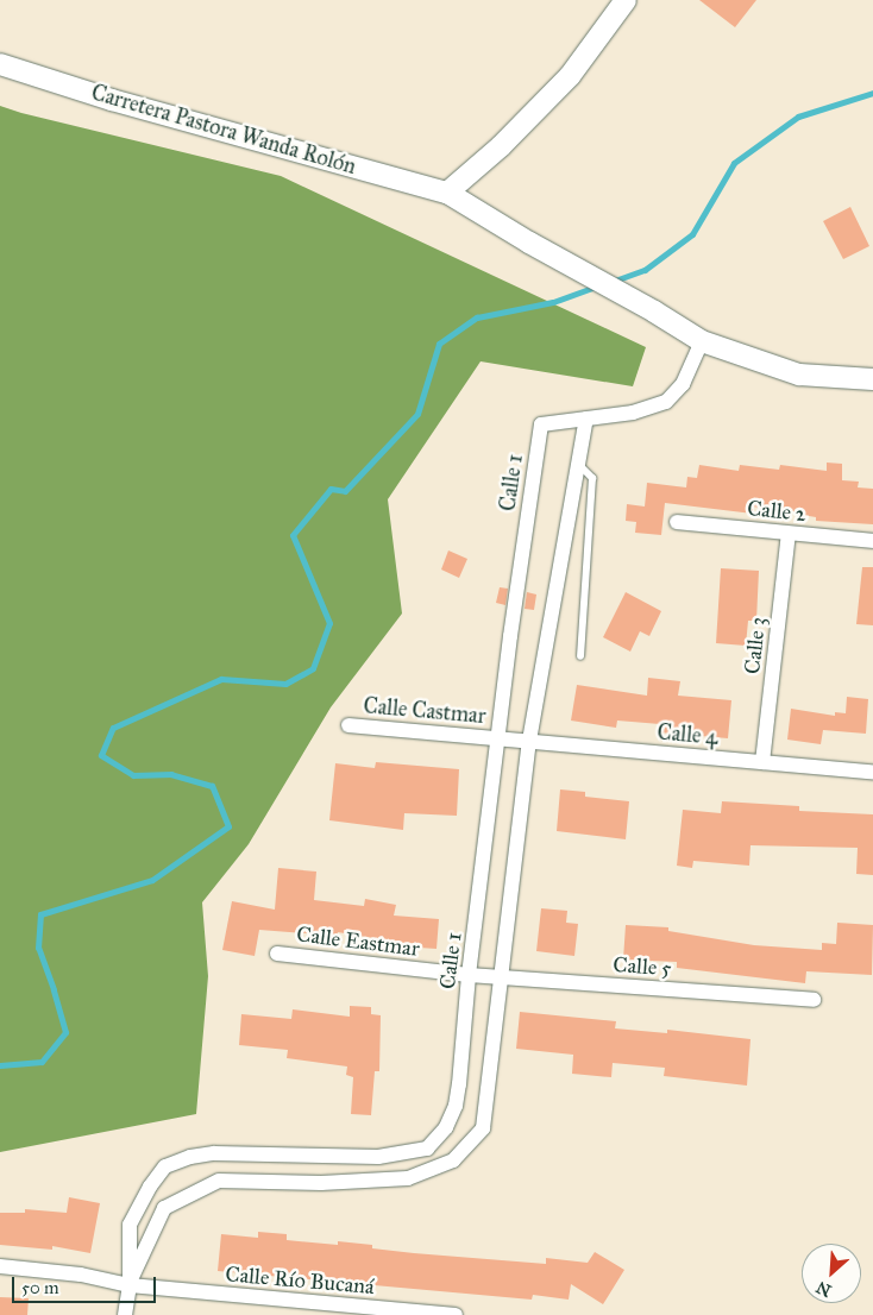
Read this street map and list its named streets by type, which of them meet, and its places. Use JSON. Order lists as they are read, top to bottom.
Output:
{
  "streets": {
    "street": [
      "Carretera Pastora Wanda Rolón",
      "Calle 1",
      "Calle 2",
      "Calle 3",
      "Calle Castmar",
      "Calle 4",
      "Calle Eastmar",
      "Calle 5",
      "Calle Río Bucaná"
    ]
  },
  "crossings": [
    ["Carretera Pastora Wanda Rolón", "Calle 1"],
    ["Calle 1", "Calle Castmar"],
    ["Calle 1", "Calle 4"],
    ["Calle 1", "Calle Eastmar"],
    ["Calle 1", "Calle 5"],
    ["Calle 1", "Calle Río Bucaná"],
    ["Calle 2", "Calle 3"],
    ["Calle 3", "Calle 4"],
    ["Calle Castmar", "Calle 4"],
    ["Calle Eastmar", "Calle 5"]
  ],
  "scale_bar": "50 m",
  "north": "bottom left"
}
